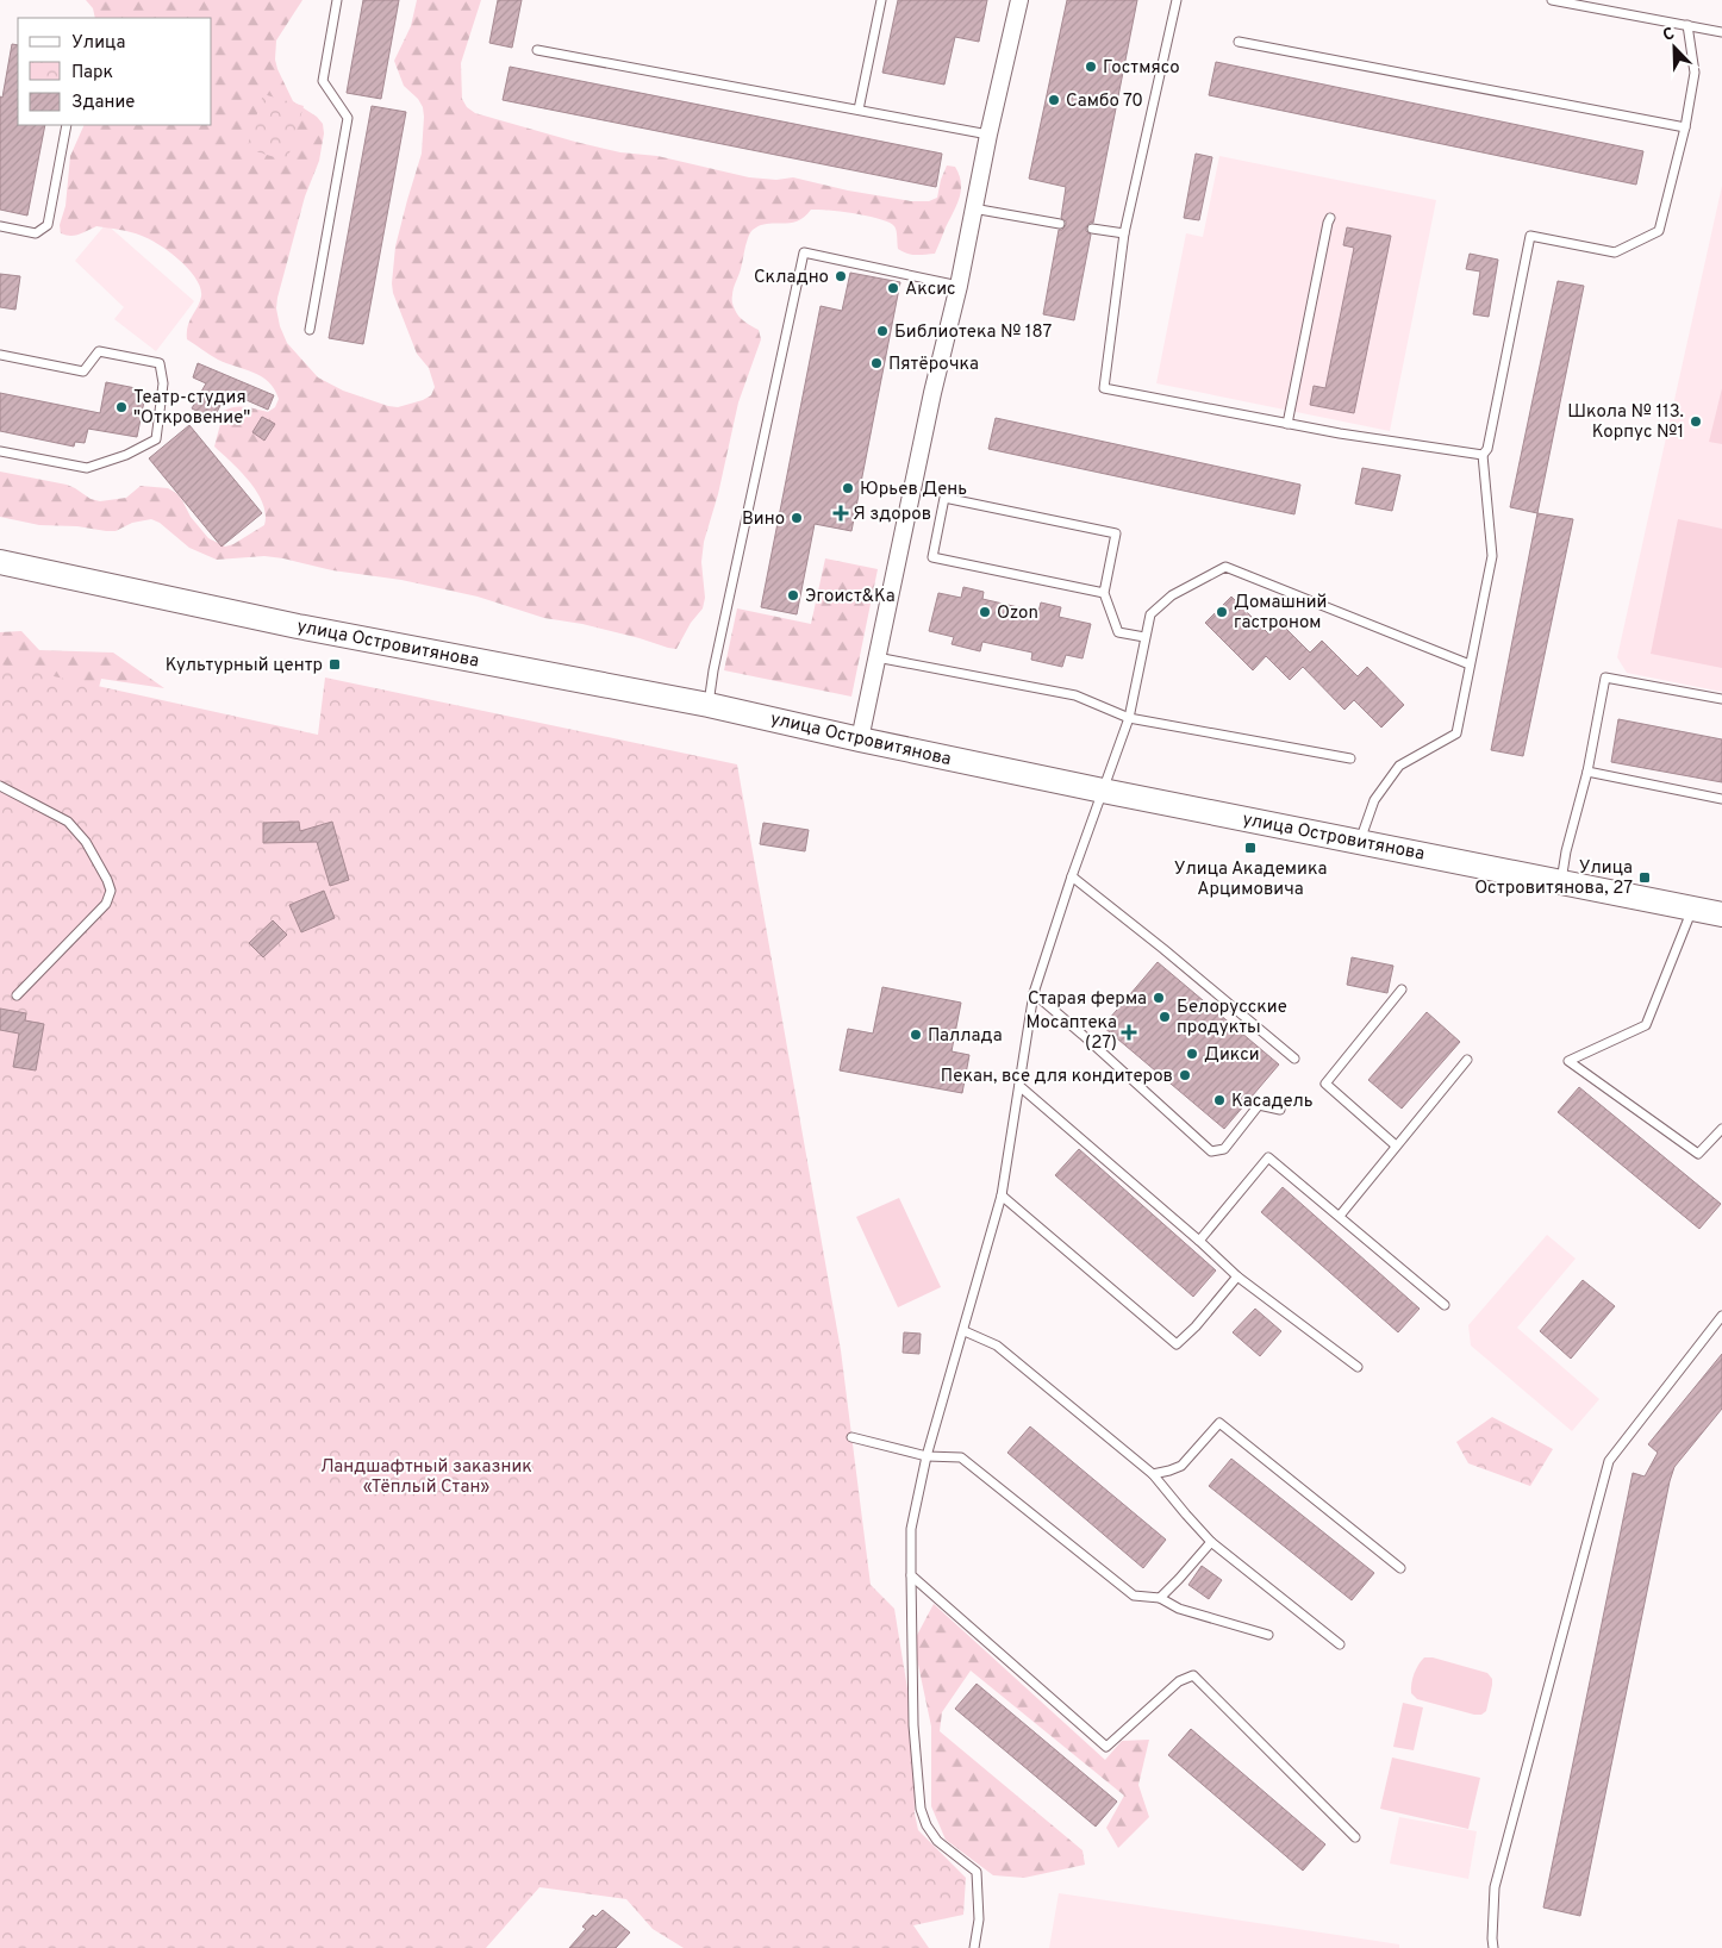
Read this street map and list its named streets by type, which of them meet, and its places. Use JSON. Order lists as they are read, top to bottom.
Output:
{
  "streets": {
    "main road": ["улица Островитянова"]
  },
  "parks": ["Ландшафтный заказник «Тёплый Стан»"],
  "places": {
    "other": [
      "Гостмясо",
      "Самбо 70",
      "Складно",
      "Аксис",
      "Библиотека № 187",
      "Пятёрочка",
      "Театр-студия \"Откровение\"",
      "Школа № 113. Корпус №1",
      "Юрьев День",
      "Вино",
      "Эгоист&Ка",
      "Ozon",
      "Домашний гастроном",
      "Старая ферма",
      "Белорусские продукты",
      "Паллада",
      "Дикси",
      "Пекан, все для кондитеров",
      "Касадель"
    ],
    "health": ["Я здоров", "Мосаптека (27)"],
    "transit": ["Культурный центр", "Улица Академика Арцимовича", "Улица Островитянова, 27"]
  },
  "legend": ["Улица", "Парк", "Здание"],
  "north": "top left"
}
